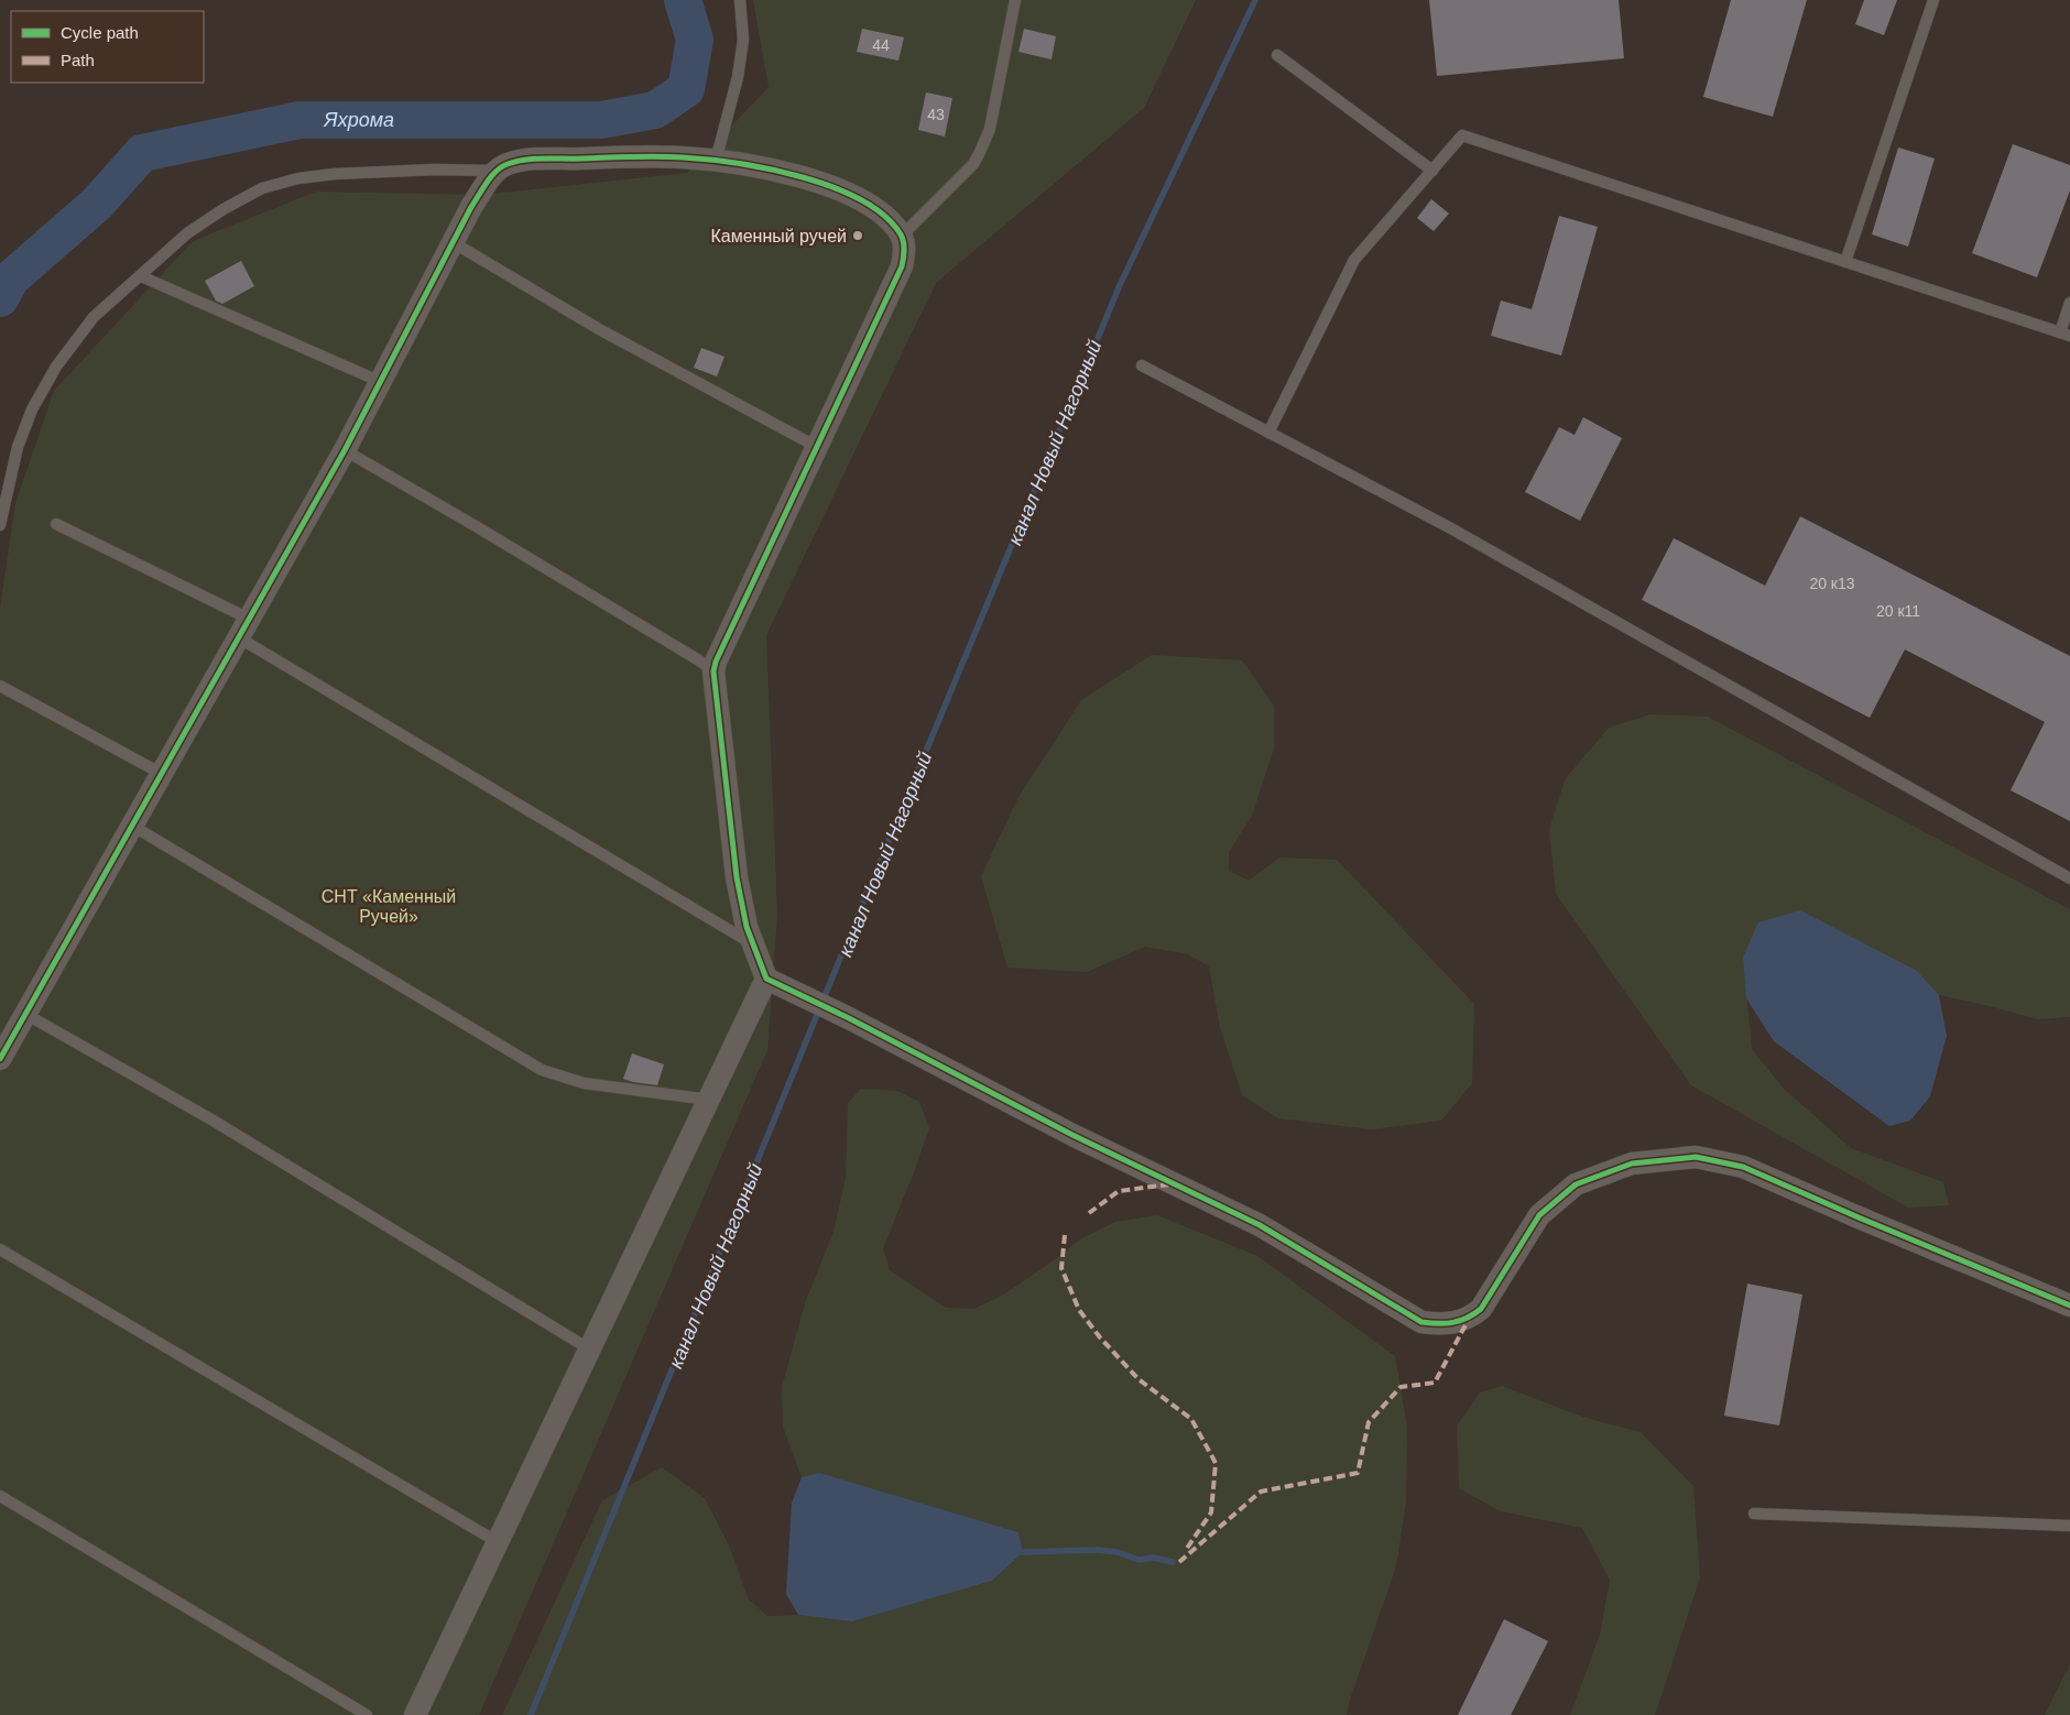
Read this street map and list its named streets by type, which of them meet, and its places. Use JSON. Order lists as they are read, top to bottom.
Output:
{
  "water": ["Яхрома", "канал Новый Нагорный"],
  "parks": ["СНТ «Каменный Ручей»"],
  "places": ["Каменный ручей"],
  "house_numbers": [
    "44",
    "43",
    "20 к13",
    "20 к11"
  ],
  "legend": ["Cycle path", "Path"]
}
